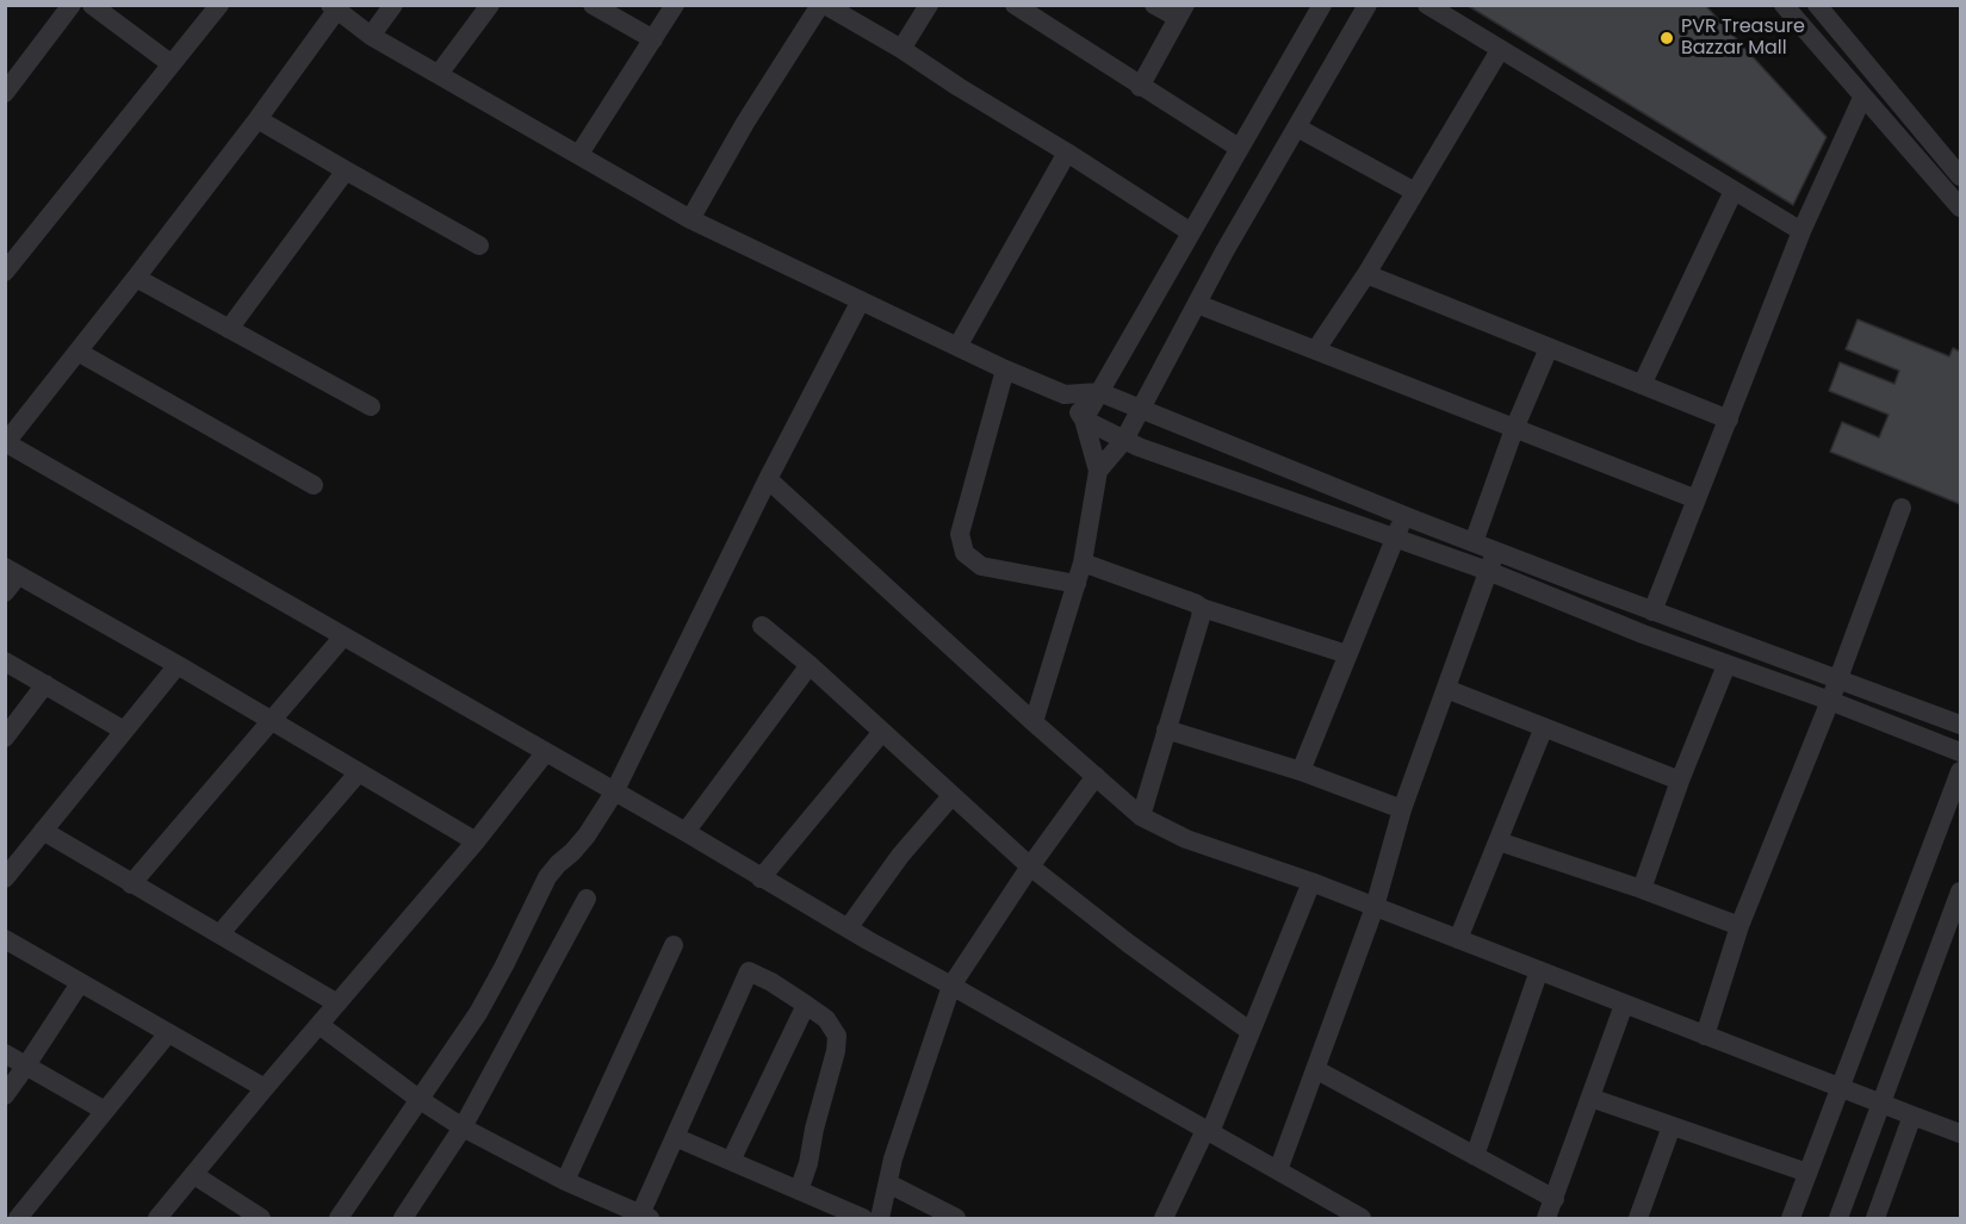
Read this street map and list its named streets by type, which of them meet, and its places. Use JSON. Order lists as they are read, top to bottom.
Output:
{
  "places": ["PVR Treasure Bazzar Mall"]
}
